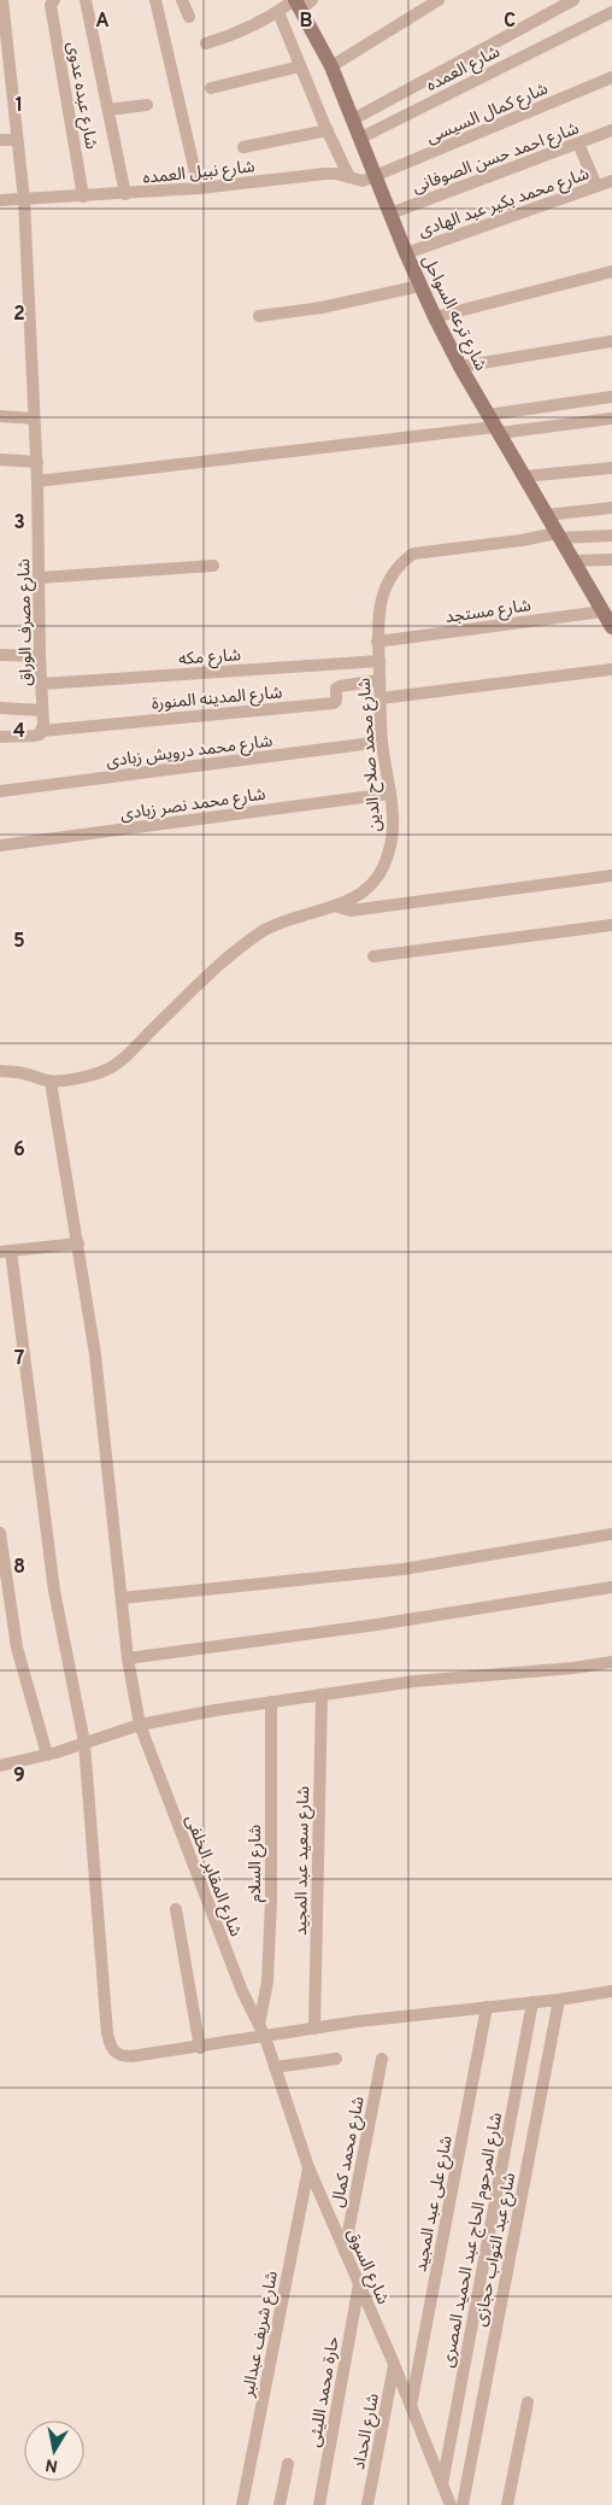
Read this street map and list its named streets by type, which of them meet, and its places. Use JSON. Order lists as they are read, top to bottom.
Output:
{
  "streets": {
    "main road": ["شارع ترعه السواحل"],
    "street": [
      "شارع العمده",
      "شارع عبده عدوى",
      "شارع كمال السيسى",
      "شارع احمد حسن الصوفانى",
      "شارع نبيل العمده",
      "شارع محمد بكير عبد الهادى",
      "شارع مستجد",
      "شارع مصرف الوراق",
      "شارع مكه",
      "شارع المدينه المنورة",
      "شارع محمد درويش زبادى",
      "شارع محمد صلاح الدين",
      "شارع محمد نصر زبادى",
      "شارع سعيد عبد المجيد",
      "شارع السلام",
      "شارع المقابر الخلفى",
      "شارع محمد كمال",
      "شارع على عبد المجيد",
      "شارع المرحوم الحاج عبد الحميد المصرى",
      "شارع عبد التواب حجازى",
      "شارع السوق",
      "شارع شريف عبدالبر",
      "حارة محمد الليثى",
      "شارع الحداد"
    ]
  },
  "crossings": [
    ["شارع العمده", "شارع ترعه السواحل"],
    ["شارع عبده عدوى", "شارع نبيل العمده"],
    ["شارع كمال السيسى", "شارع نبيل العمده"],
    ["شارع كمال السيسى", "شارع ترعه السواحل"],
    ["شارع احمد حسن الصوفانى", "شارع ترعه السواحل"],
    ["شارع نبيل العمده", "شارع ترعه السواحل"],
    ["شارع نبيل العمده", "شارع مصرف الوراق"],
    ["شارع محمد بكير عبد الهادى", "شارع ترعه السواحل"],
    ["شارع ترعه السواحل", "شارع مستجد"],
    ["شارع ترعه السواحل", "شارع محمد صلاح الدين"],
    ["شارع مستجد", "شارع محمد صلاح الدين"],
    ["شارع مصرف الوراق", "شارع مكه"],
    ["شارع مصرف الوراق", "شارع المدينه المنورة"],
    ["شارع مكه", "شارع محمد صلاح الدين"],
    ["شارع المدينه المنورة", "شارع محمد صلاح الدين"],
    ["شارع محمد درويش زبادى", "شارع محمد صلاح الدين"],
    ["شارع محمد صلاح الدين", "شارع محمد نصر زبادى"],
    ["شارع محمد صلاح الدين", "شارع المقابر الخلفى"],
    ["شارع السلام", "شارع المقابر الخلفى"],
    ["شارع المقابر الخلفى", "شارع السوق"],
    ["شارع محمد كمال", "شارع السوق"],
    ["شارع على عبد المجيد", "شارع السوق"],
    ["شارع المرحوم الحاج عبد الحميد المصرى", "شارع السوق"],
    ["شارع السوق", "شارع شريف عبدالبر"],
    ["شارع السوق", "حارة محمد الليثى"],
    ["شارع السوق", "شارع الحداد"]
  ],
  "north": "bottom",
  "grid": {
    "columns": ["A", "B", "C"],
    "rows": [
      "1",
      "2",
      "3",
      "4",
      "5",
      "6",
      "7",
      "8",
      "9"
    ]
  }
}
